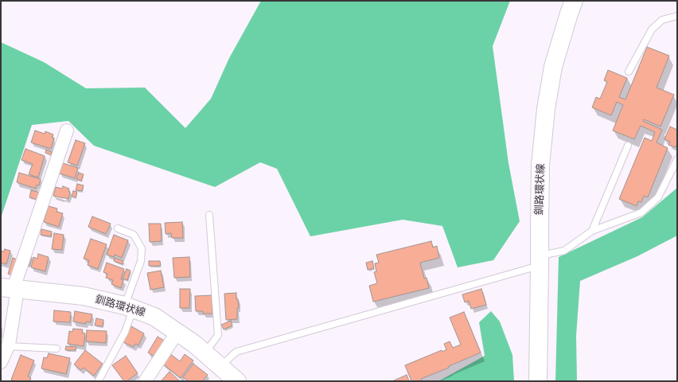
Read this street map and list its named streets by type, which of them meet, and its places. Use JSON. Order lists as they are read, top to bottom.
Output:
{
  "streets": {
    "main road": ["釧路環状線"]
  }
}
